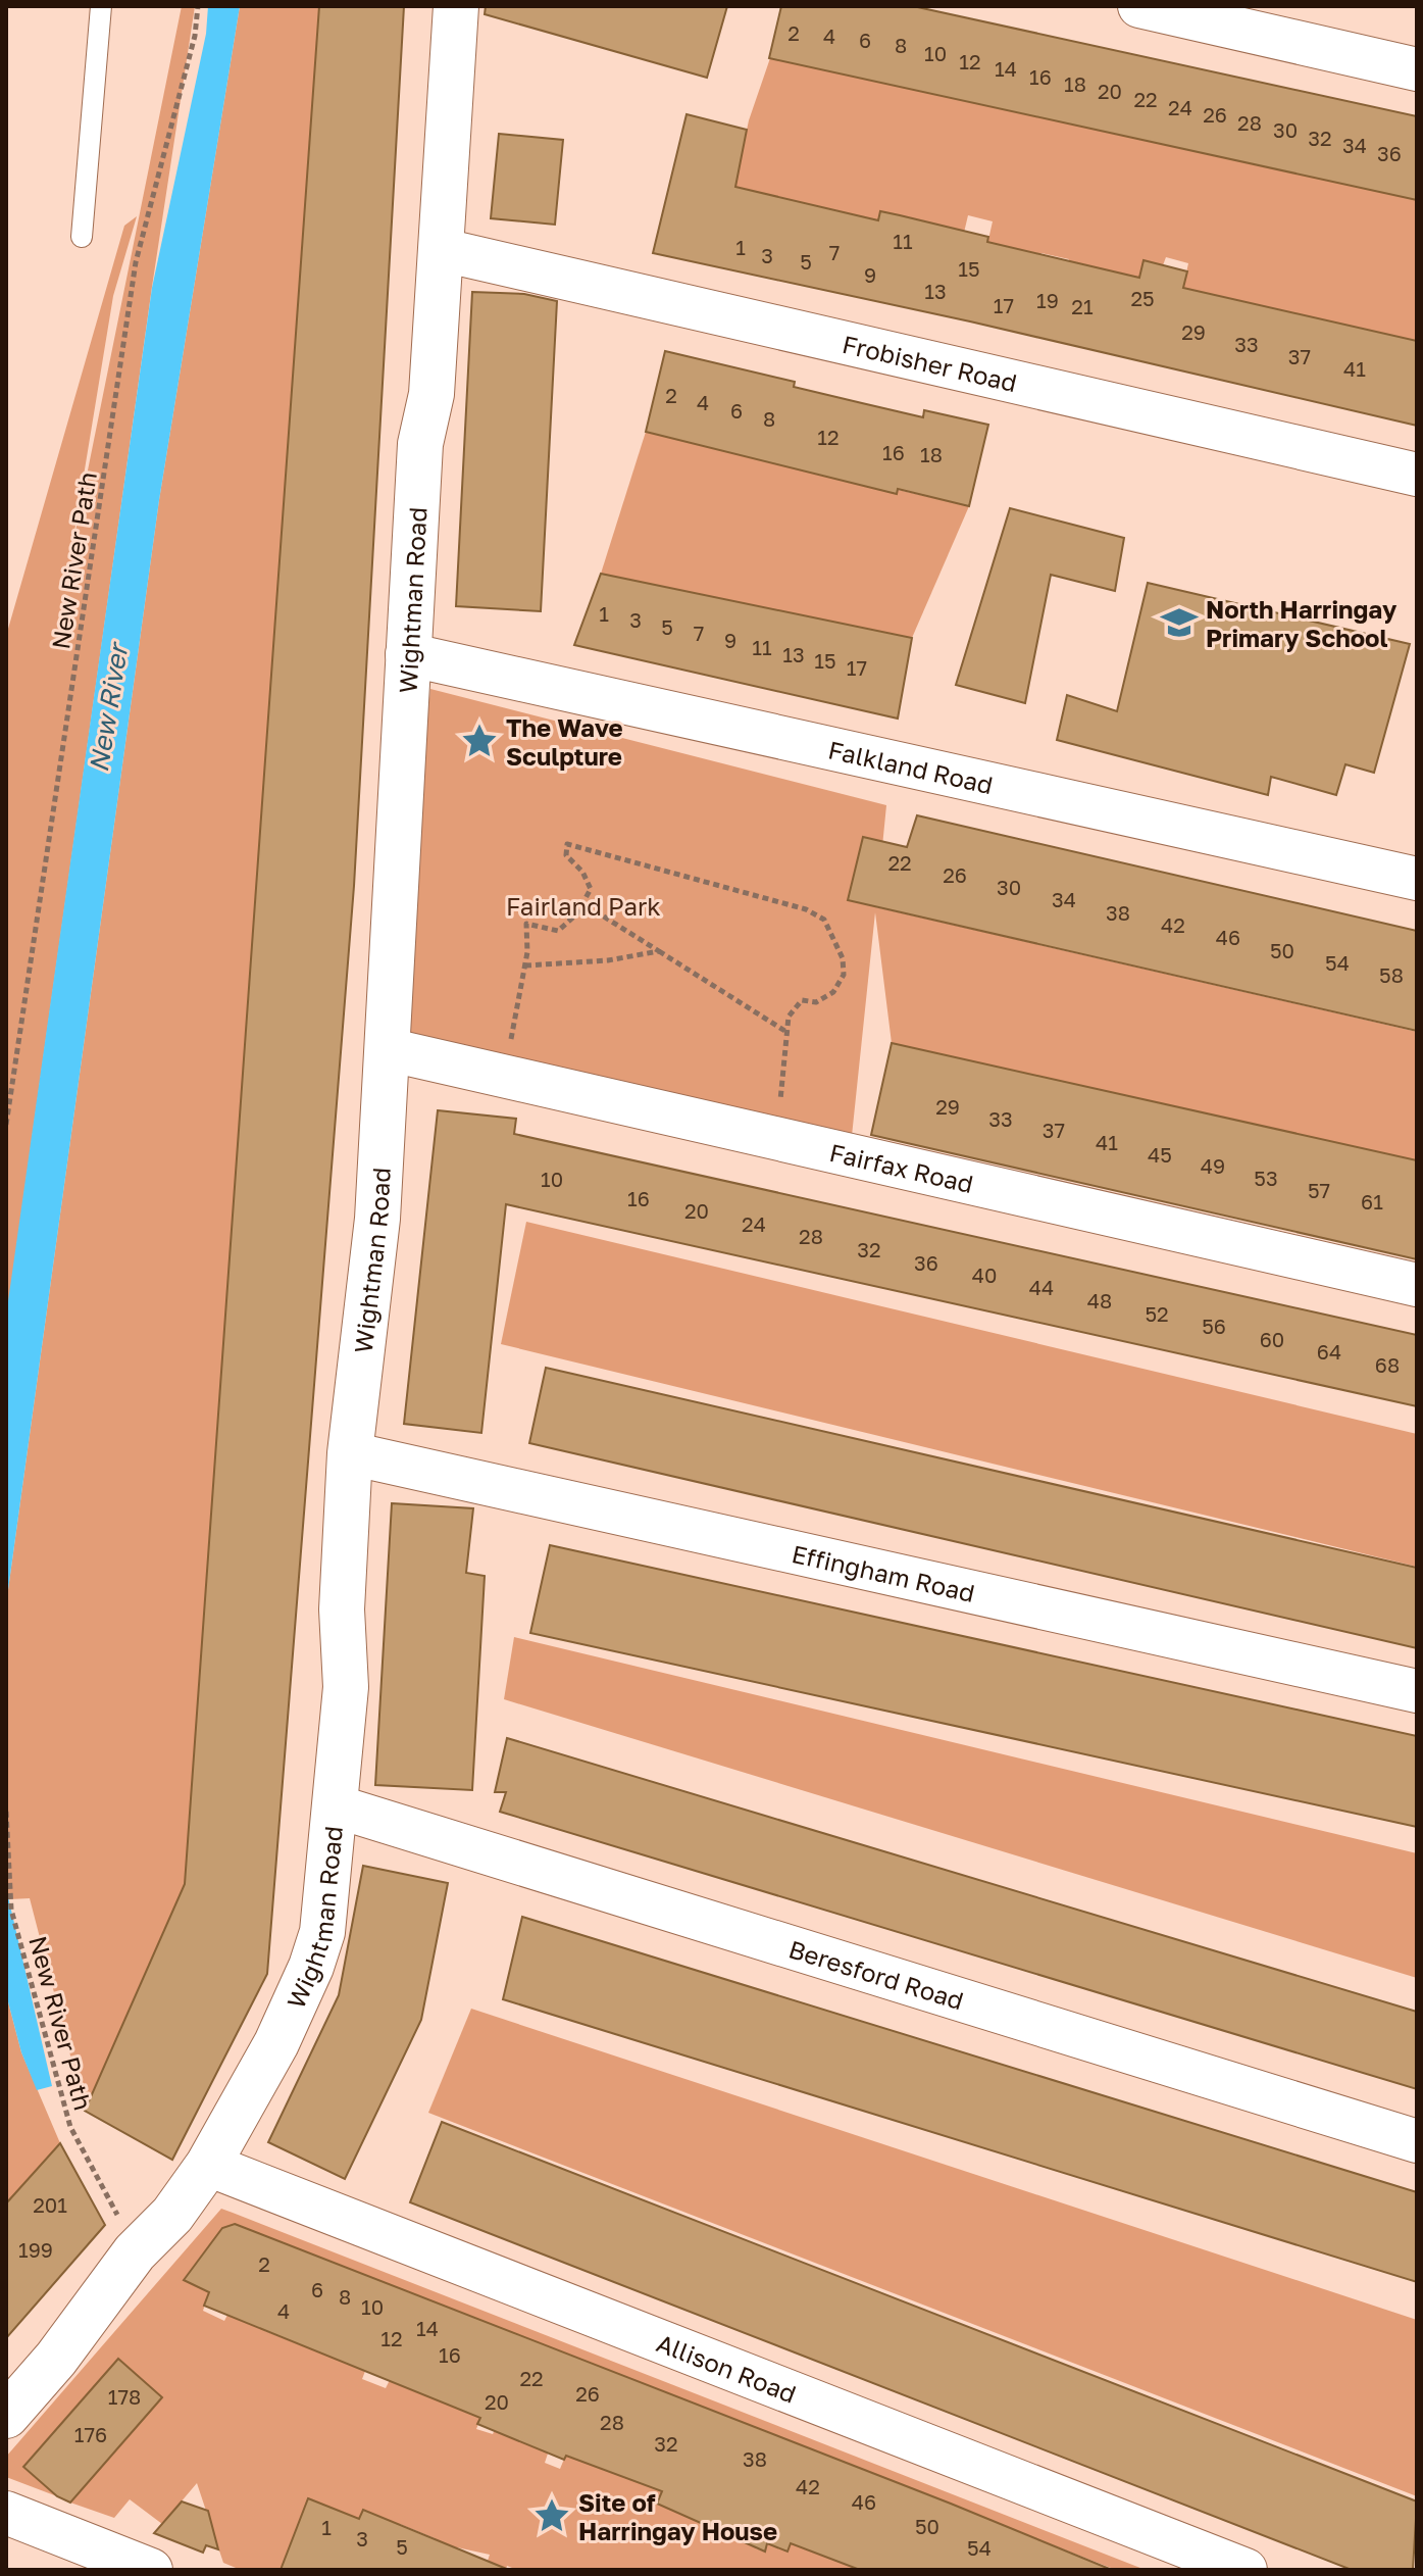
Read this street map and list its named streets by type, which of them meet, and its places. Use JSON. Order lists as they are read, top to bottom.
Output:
{
  "streets": {
    "main road": ["Wightman Road"],
    "street": [
      "Frobisher Road",
      "Falkland Road",
      "Fairfax Road",
      "Effingham Road",
      "Beresford Road",
      "Allison Road"
    ],
    "path": ["New River Path"]
  },
  "crossings": [
    ["Frobisher Road", "Wightman Road"],
    ["Wightman Road", "Falkland Road"],
    ["Wightman Road", "Fairfax Road"],
    ["Wightman Road", "Effingham Road"],
    ["Wightman Road", "Beresford Road"],
    ["Wightman Road", "Allison Road"]
  ],
  "water": ["New River"],
  "parks": ["Fairland Park"],
  "places": {
    "school or university": ["North Harringay Primary School"],
    "place": ["The Wave Sculpture", "Site of Harringay House"]
  },
  "house_numbers": [
    "2",
    "4",
    "6",
    "8",
    "10",
    "12",
    "14",
    "16",
    "18",
    "20",
    "22",
    "24",
    "26",
    "28",
    "30",
    "32",
    "34",
    "36",
    "11",
    "1",
    "7",
    "3",
    "5",
    "15",
    "9",
    "13",
    "25",
    "19",
    "17",
    "21",
    "29",
    "33",
    "37",
    "41",
    "2",
    "4",
    "6",
    "8",
    "12",
    "16",
    "18",
    "1",
    "3",
    "5",
    "7",
    "9",
    "11",
    "13",
    "15",
    "17",
    "22",
    "26",
    "30",
    "34",
    "38",
    "42",
    "46",
    "50",
    "54",
    "58",
    "29",
    "33",
    "37",
    "41",
    "45",
    "49",
    "53",
    "10",
    "57",
    "16",
    "61",
    "20",
    "24",
    "28",
    "32",
    "36",
    "40",
    "44",
    "48",
    "52",
    "56",
    "60",
    "64",
    "68",
    "201",
    "199",
    "2",
    "6",
    "8",
    "10",
    "4",
    "14",
    "12",
    "16",
    "22",
    "26",
    "178",
    "20",
    "28",
    "176",
    "32",
    "38",
    "42",
    "46",
    "50",
    "1",
    "3",
    "5",
    "54"
  ]
}
